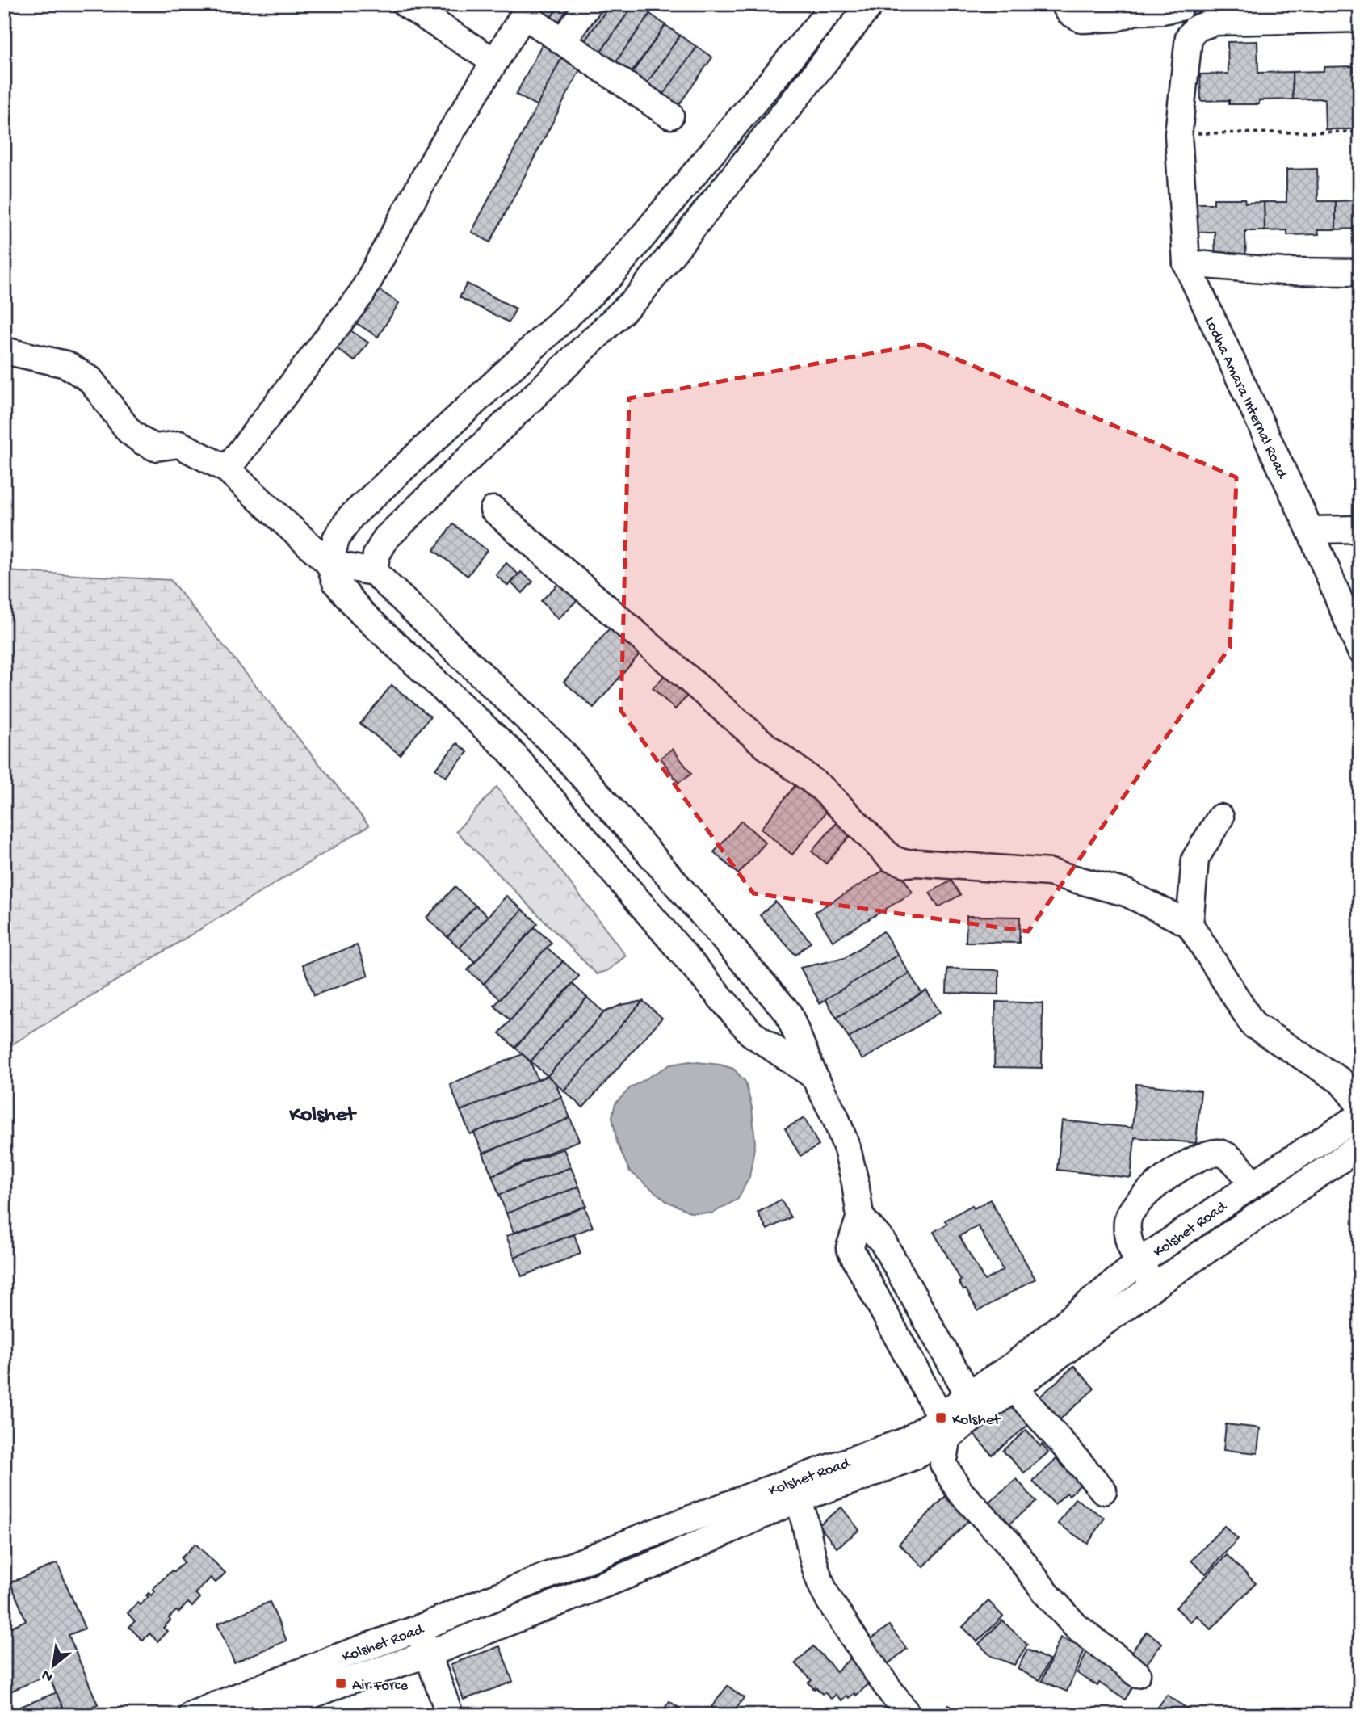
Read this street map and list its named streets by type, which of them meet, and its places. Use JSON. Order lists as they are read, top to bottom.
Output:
{
  "streets": {
    "street": ["Lodha Amara Internal Road", "Kolshet Road"]
  },
  "districts": ["Kolshet"],
  "places": {
    "transit": ["Kolshet", "Air Force"]
  },
  "north": "bottom left"
}
